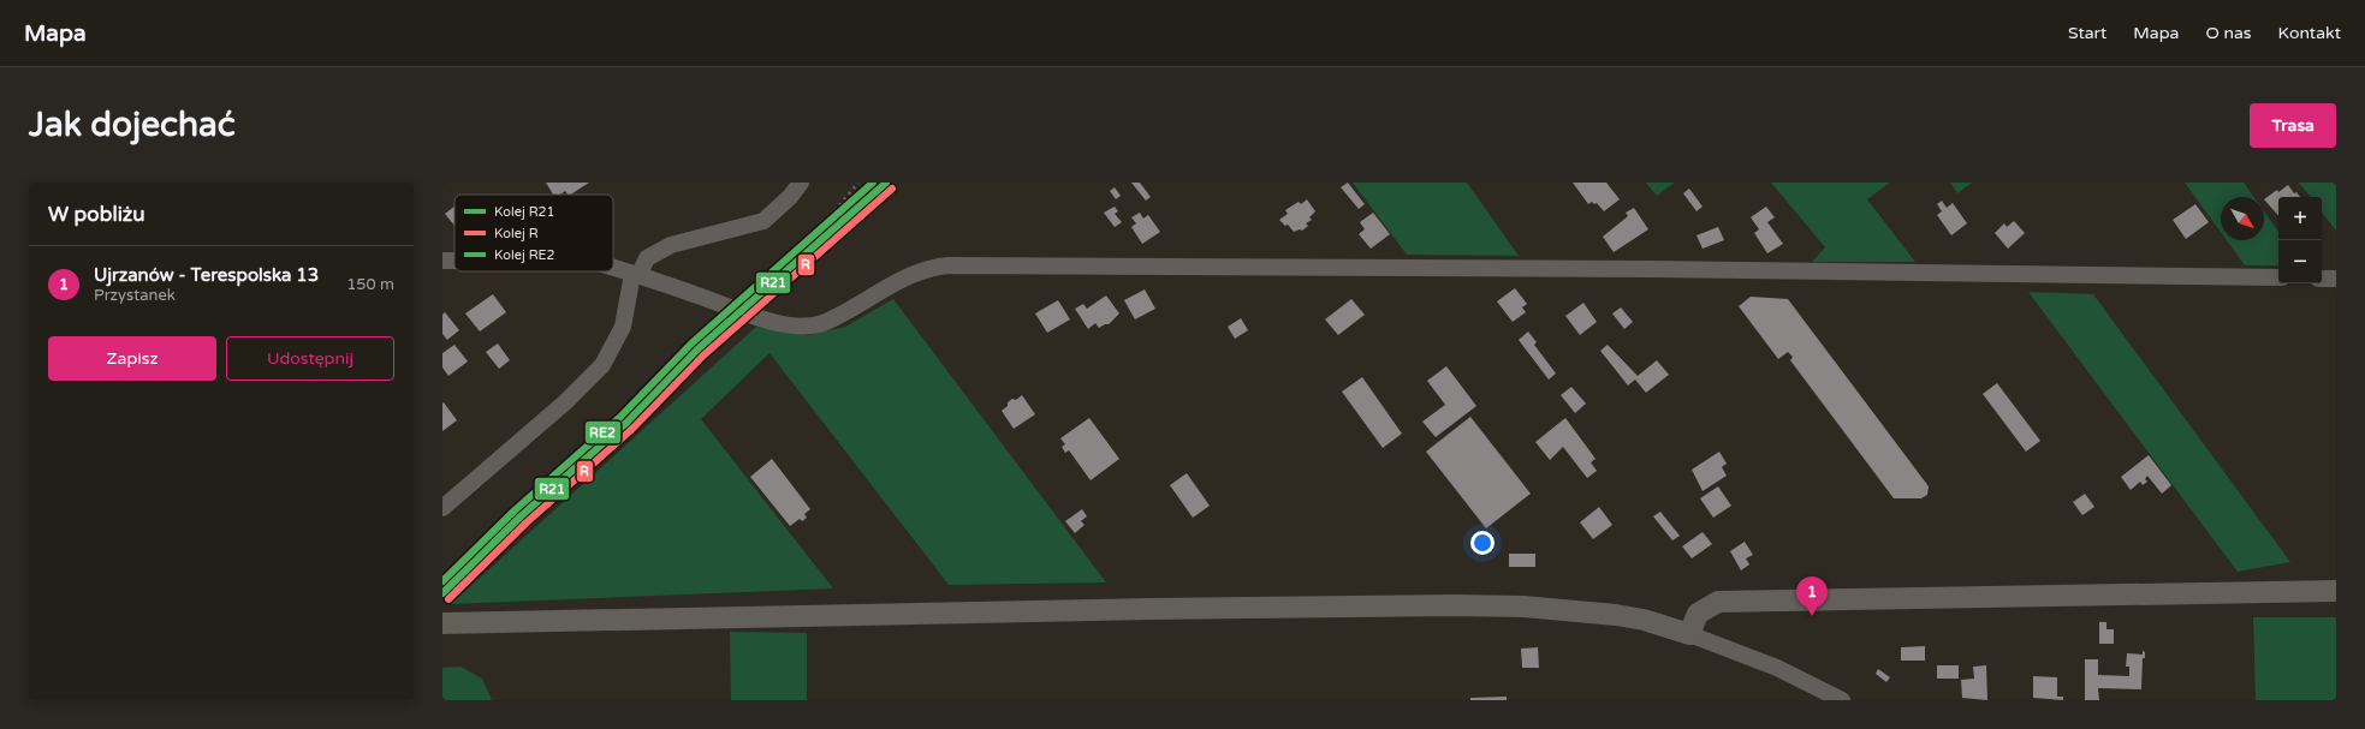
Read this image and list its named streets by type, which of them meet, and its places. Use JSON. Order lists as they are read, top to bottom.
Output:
{
  "lines": ["rail line R21", "rail line RE2", "rail line R"],
  "legend": ["Kolej R21", "Kolej R", "Kolej RE2"],
  "north": "bottom right",
  "page": {
    "header": "Mapa",
    "nav": [
      "Start",
      "Mapa",
      "O nas",
      "Kontakt"
    ],
    "buttons": [
      "Trasa",
      ["Zapisz", "Udostępnij"]
    ],
    "title": "Jak dojechać",
    "heading": "W pobliżu",
    "map_buttons": ["+", "−"],
    "list": [
      {
        "mark": "1",
        "name": "Ujrzanów - Terespolska 13",
        "note": "Przystanek",
        "value": "150 m"
      }
    ],
    "pins": "1"
  }
}
